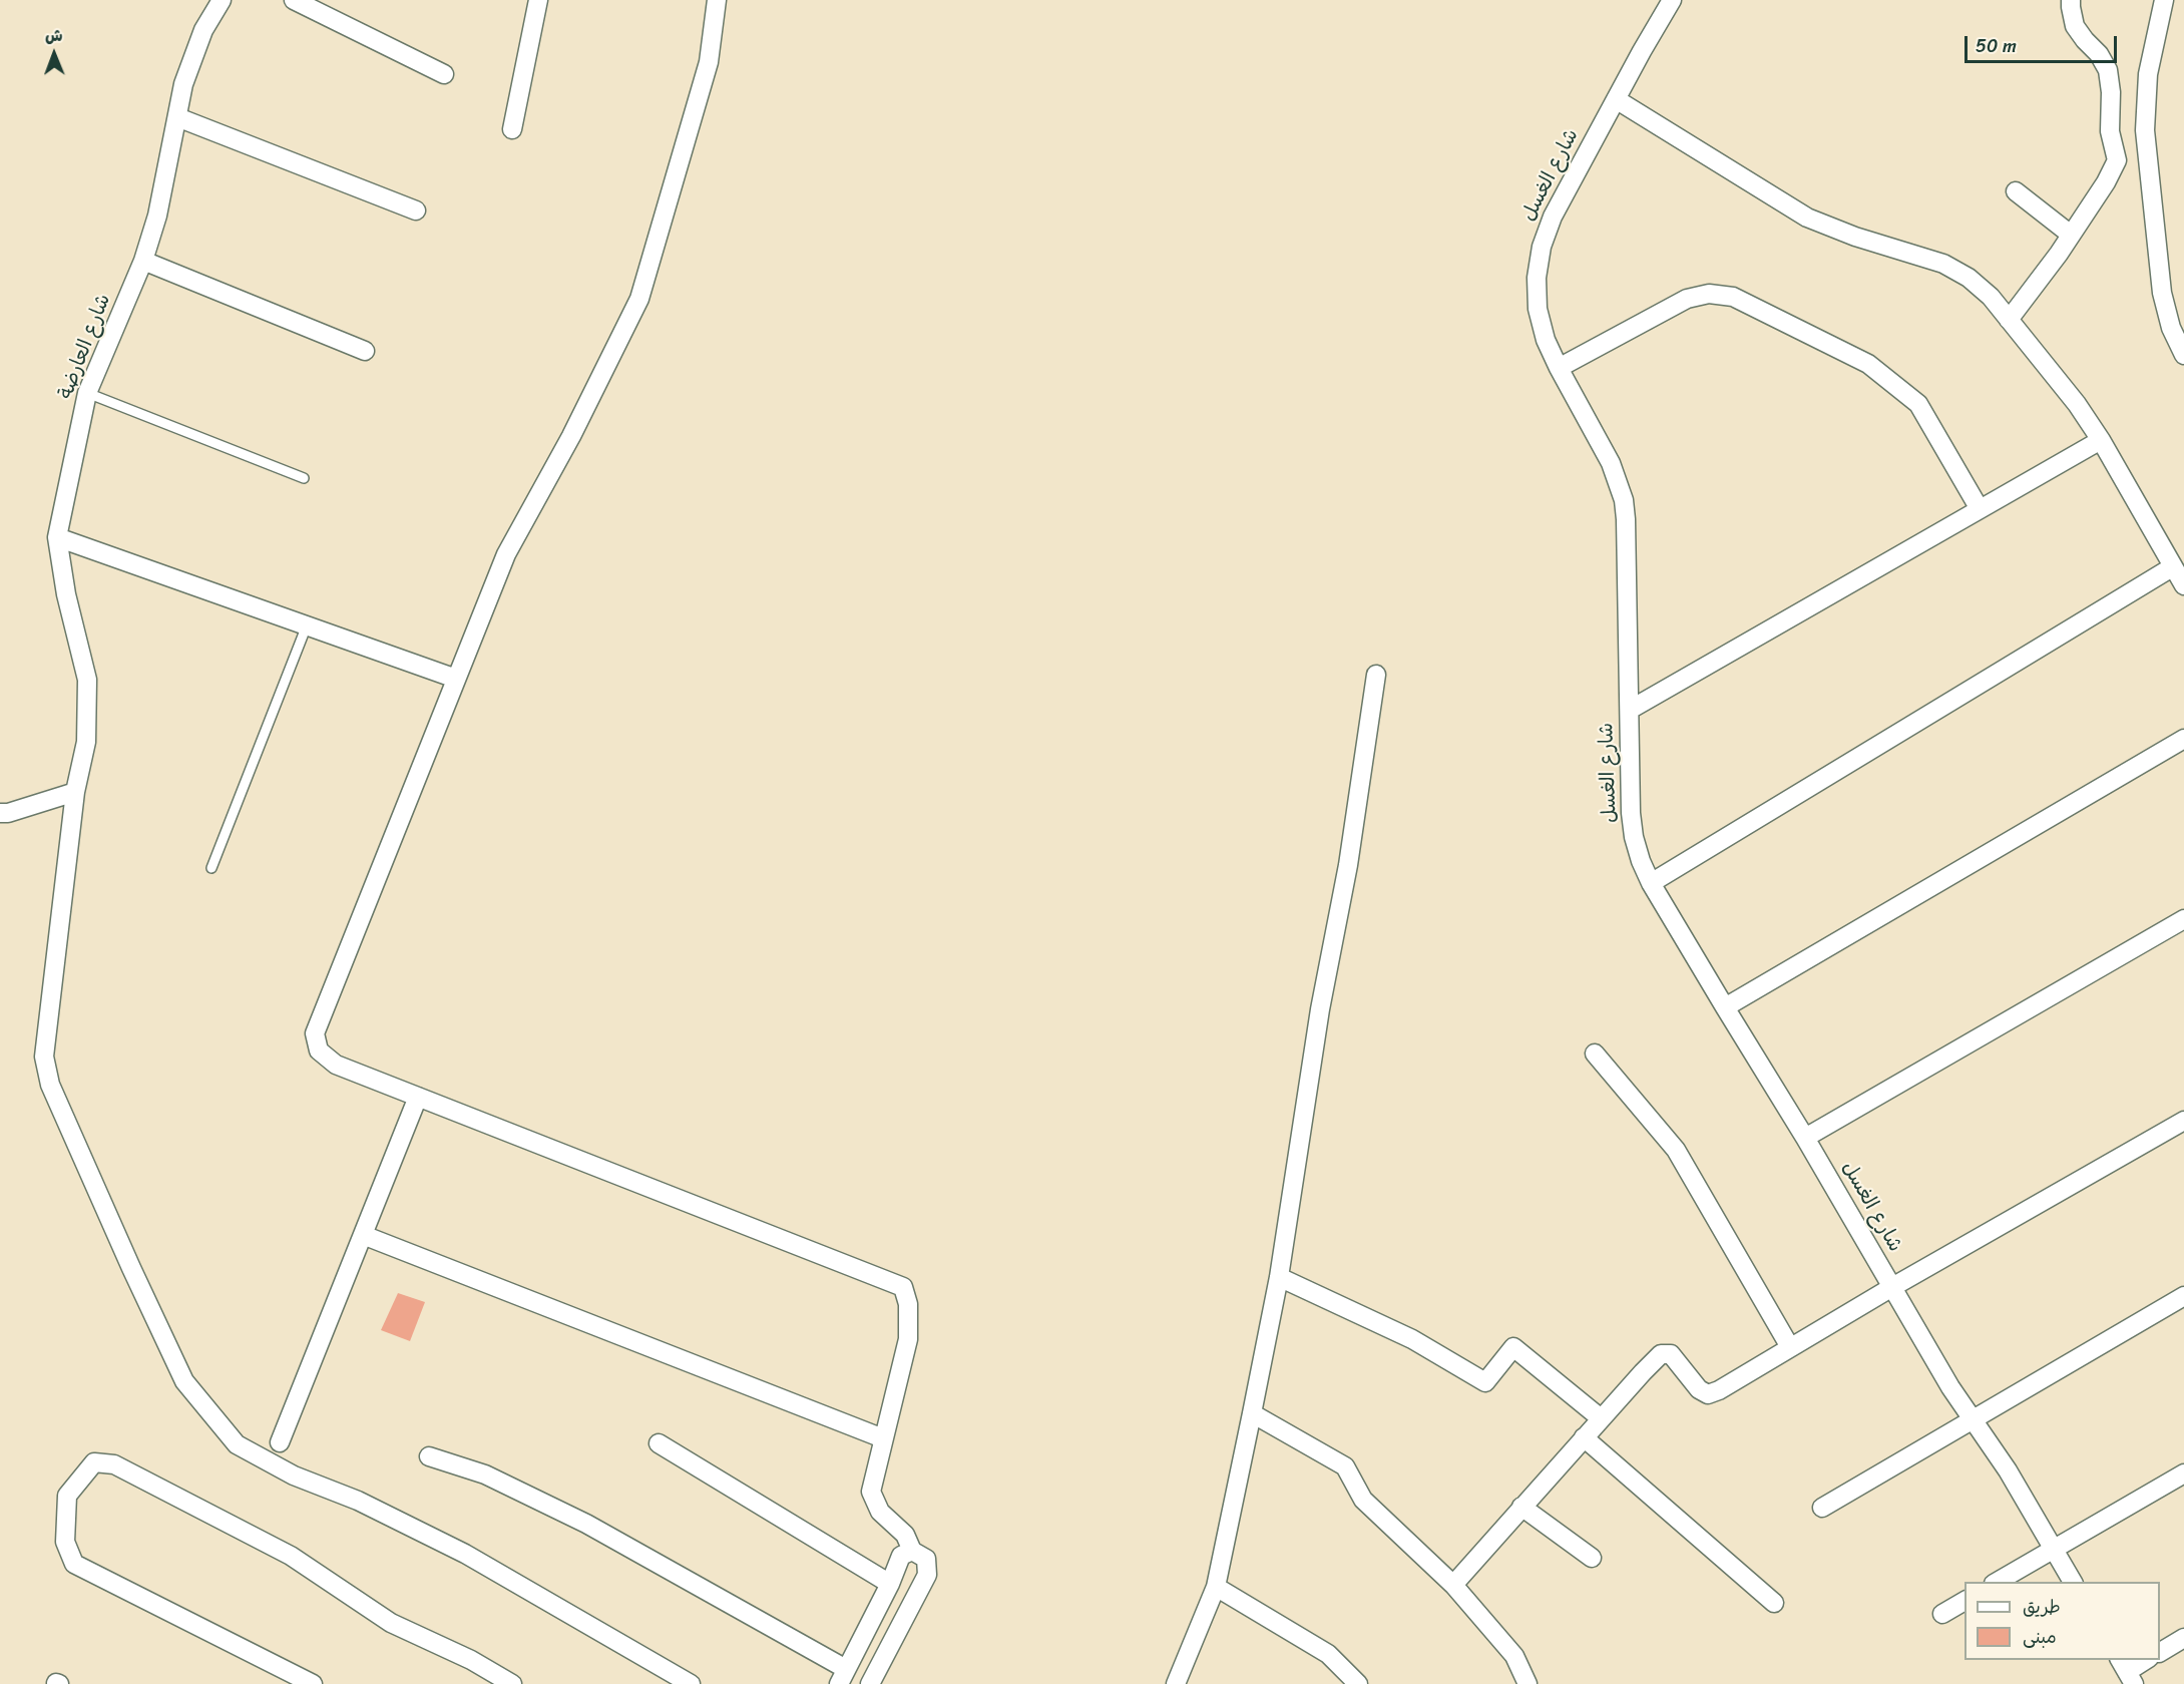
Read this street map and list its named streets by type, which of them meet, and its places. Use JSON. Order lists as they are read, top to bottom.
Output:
{
  "streets": {
    "street": ["شارع الغسل", "شارع العارضة"]
  },
  "legend": ["طريق", "مبنى"],
  "scale_bar": "50 m",
  "north": "top"
}
